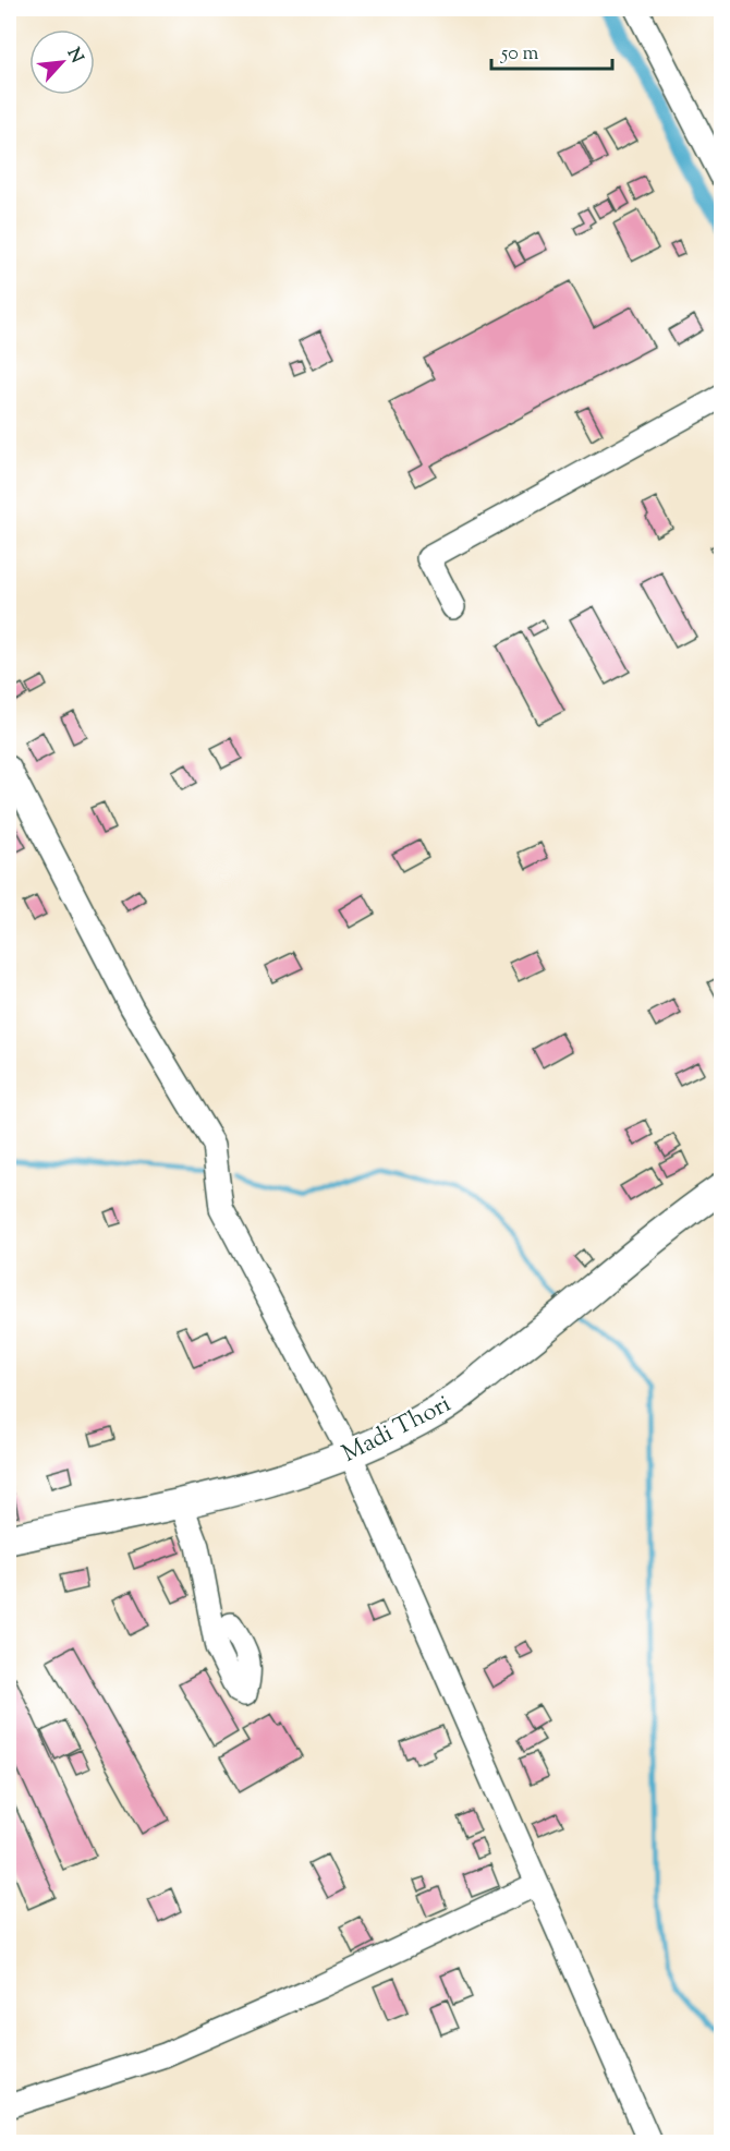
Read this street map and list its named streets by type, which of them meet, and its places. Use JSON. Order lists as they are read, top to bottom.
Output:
{
  "streets": {
    "main road": ["Madi Thori"]
  },
  "scale_bar": "50 m",
  "north": "top right"
}
